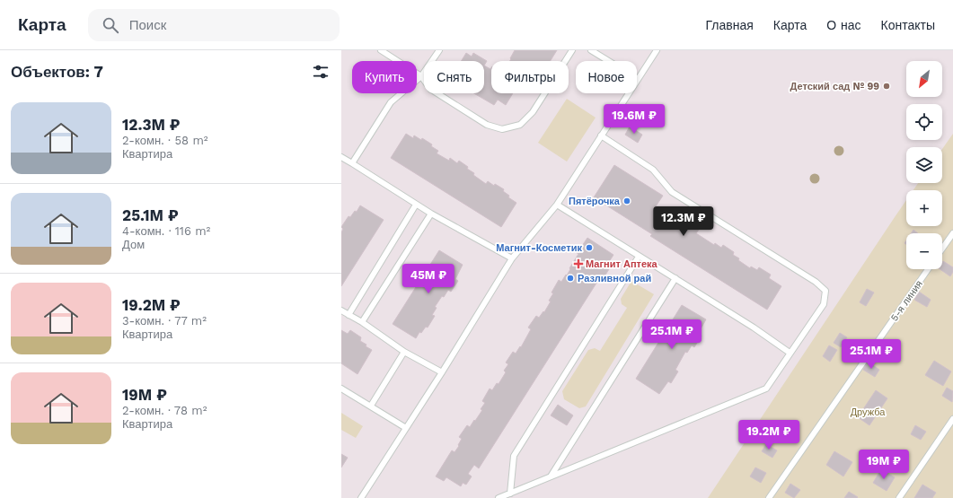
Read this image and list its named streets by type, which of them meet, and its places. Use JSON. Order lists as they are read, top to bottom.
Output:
{
  "streets": {
    "lane": ["5-я линия"]
  },
  "parks": ["Дружба"],
  "places": {
    "other": [
      "Детский сад № 99",
      "Пятёрочка",
      "Магнит-Косметик",
      "Разливной рай"
    ],
    "health": ["Магнит Аптека"]
  },
  "north": "bottom left",
  "page": {
    "header": "Карта",
    "search": "Поиск",
    "nav": [
      "Главная",
      "Карта",
      "О нас",
      "Контакты"
    ],
    "heading": "Объектов: 7",
    "map_buttons": ["+", "−"],
    "chip": [
      "Купить",
      "Снять",
      "Фильтры",
      "Новое"
    ],
    "list": [
      {
        "name": "12.3M ₽",
        "note": "2-комн. · 58 m² · Квартира"
      },
      {
        "name": "25.1M ₽",
        "note": "4-комн. · 116 m² · Дом"
      },
      {
        "name": "19.2M ₽",
        "note": "3-комн. · 77 m² · Квартира"
      },
      {
        "name": "19M ₽",
        "note": "2-комн. · 78 m² · Квартира"
      }
    ],
    "price": [
      "19.6M ₽",
      "12.3M ₽",
      "45M ₽",
      "25.1M ₽",
      "25.1M ₽",
      "19.2M ₽",
      "19M ₽"
    ]
  }
}
